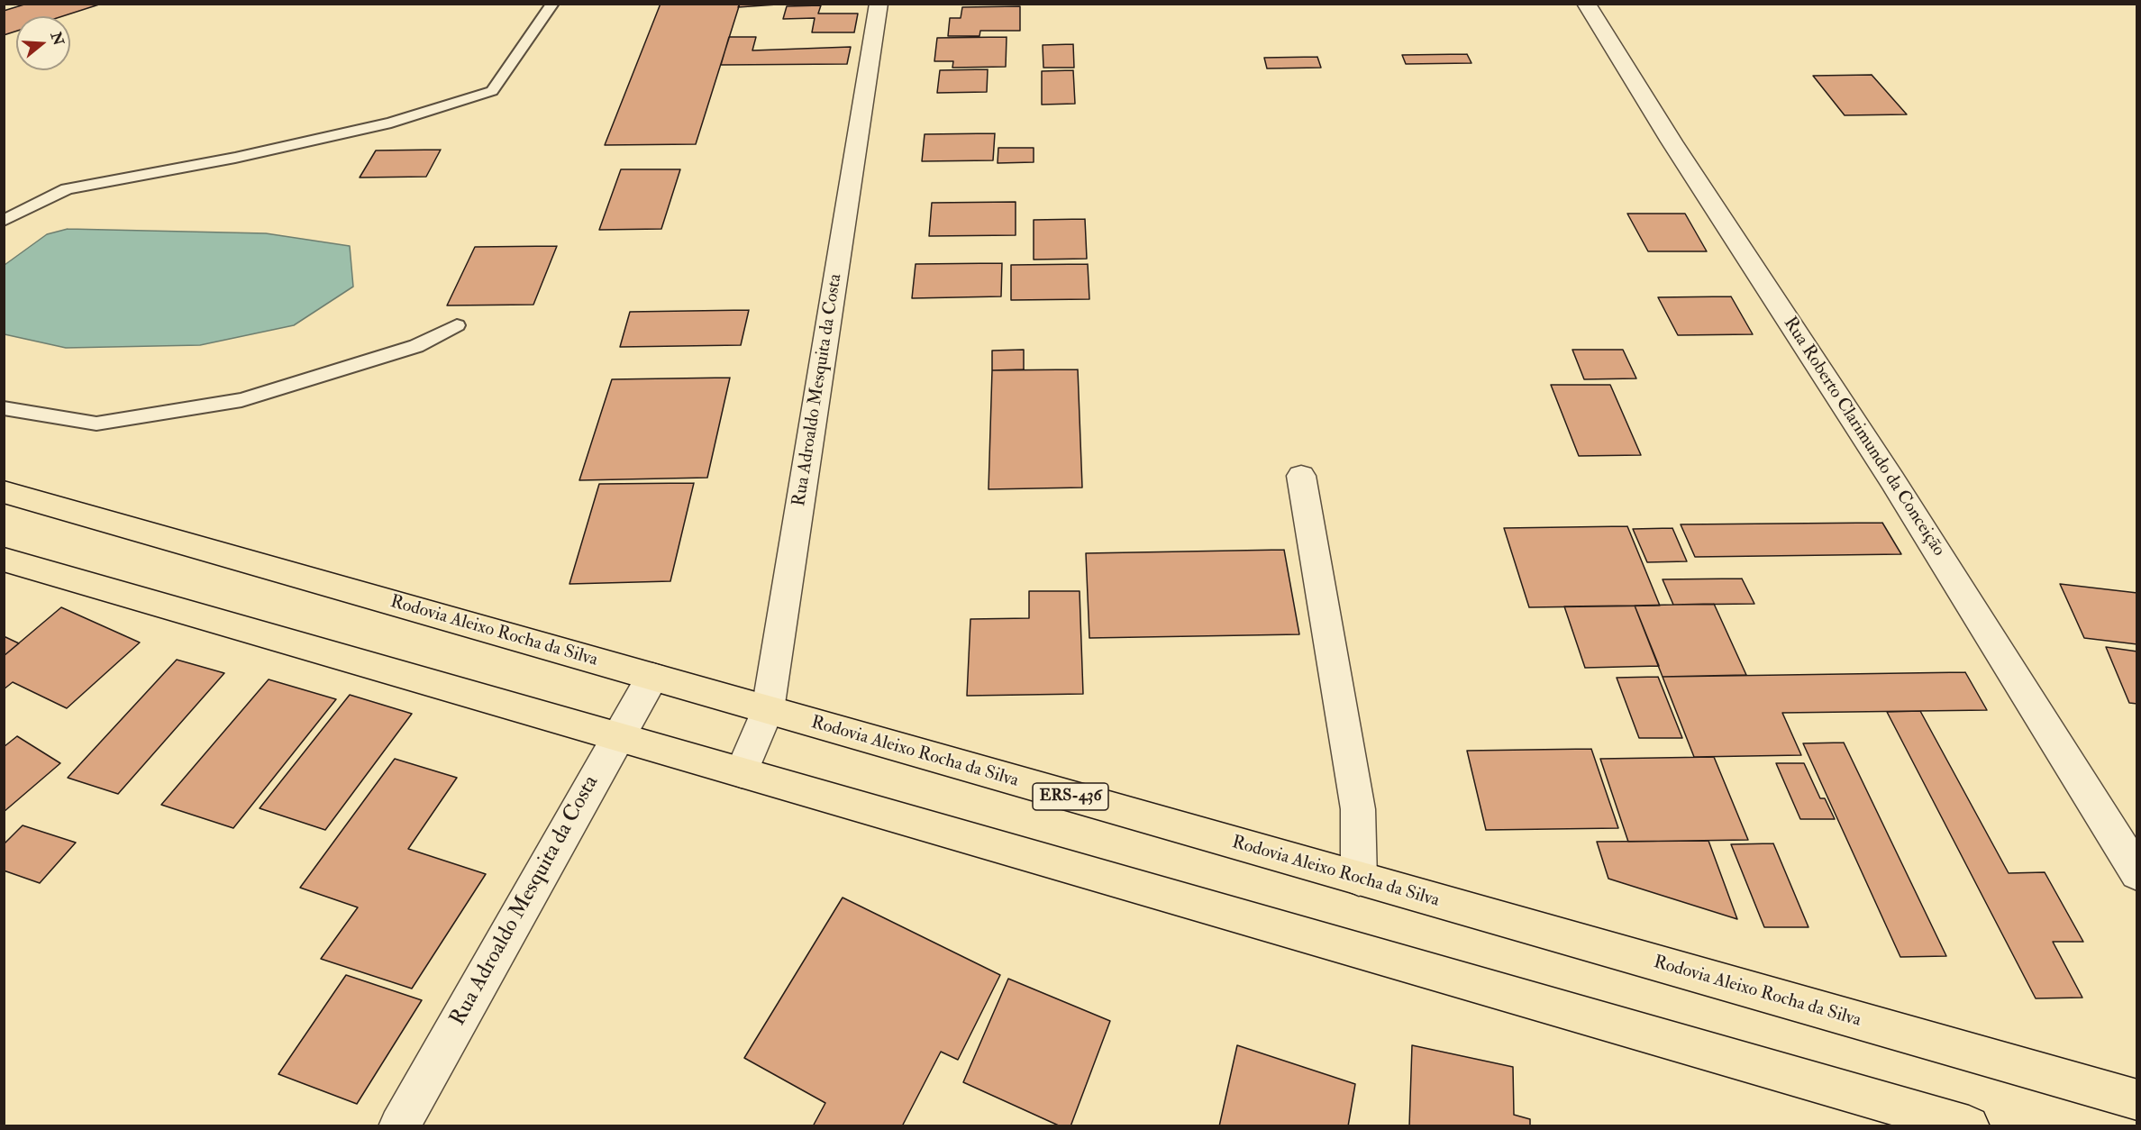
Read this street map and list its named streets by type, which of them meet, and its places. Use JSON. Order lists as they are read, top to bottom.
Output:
{
  "streets": {
    "main road": ["Rodovia Aleixo Rocha da Silva", "ERS-436"],
    "street": ["Rua Adroaldo Mesquita da Costa", "Rua Roberto Clarimundo da Conceição"]
  },
  "crossings": [
    ["Rua Adroaldo Mesquita da Costa", "Rodovia Aleixo Rocha da Silva"]
  ],
  "north": "right"
}
